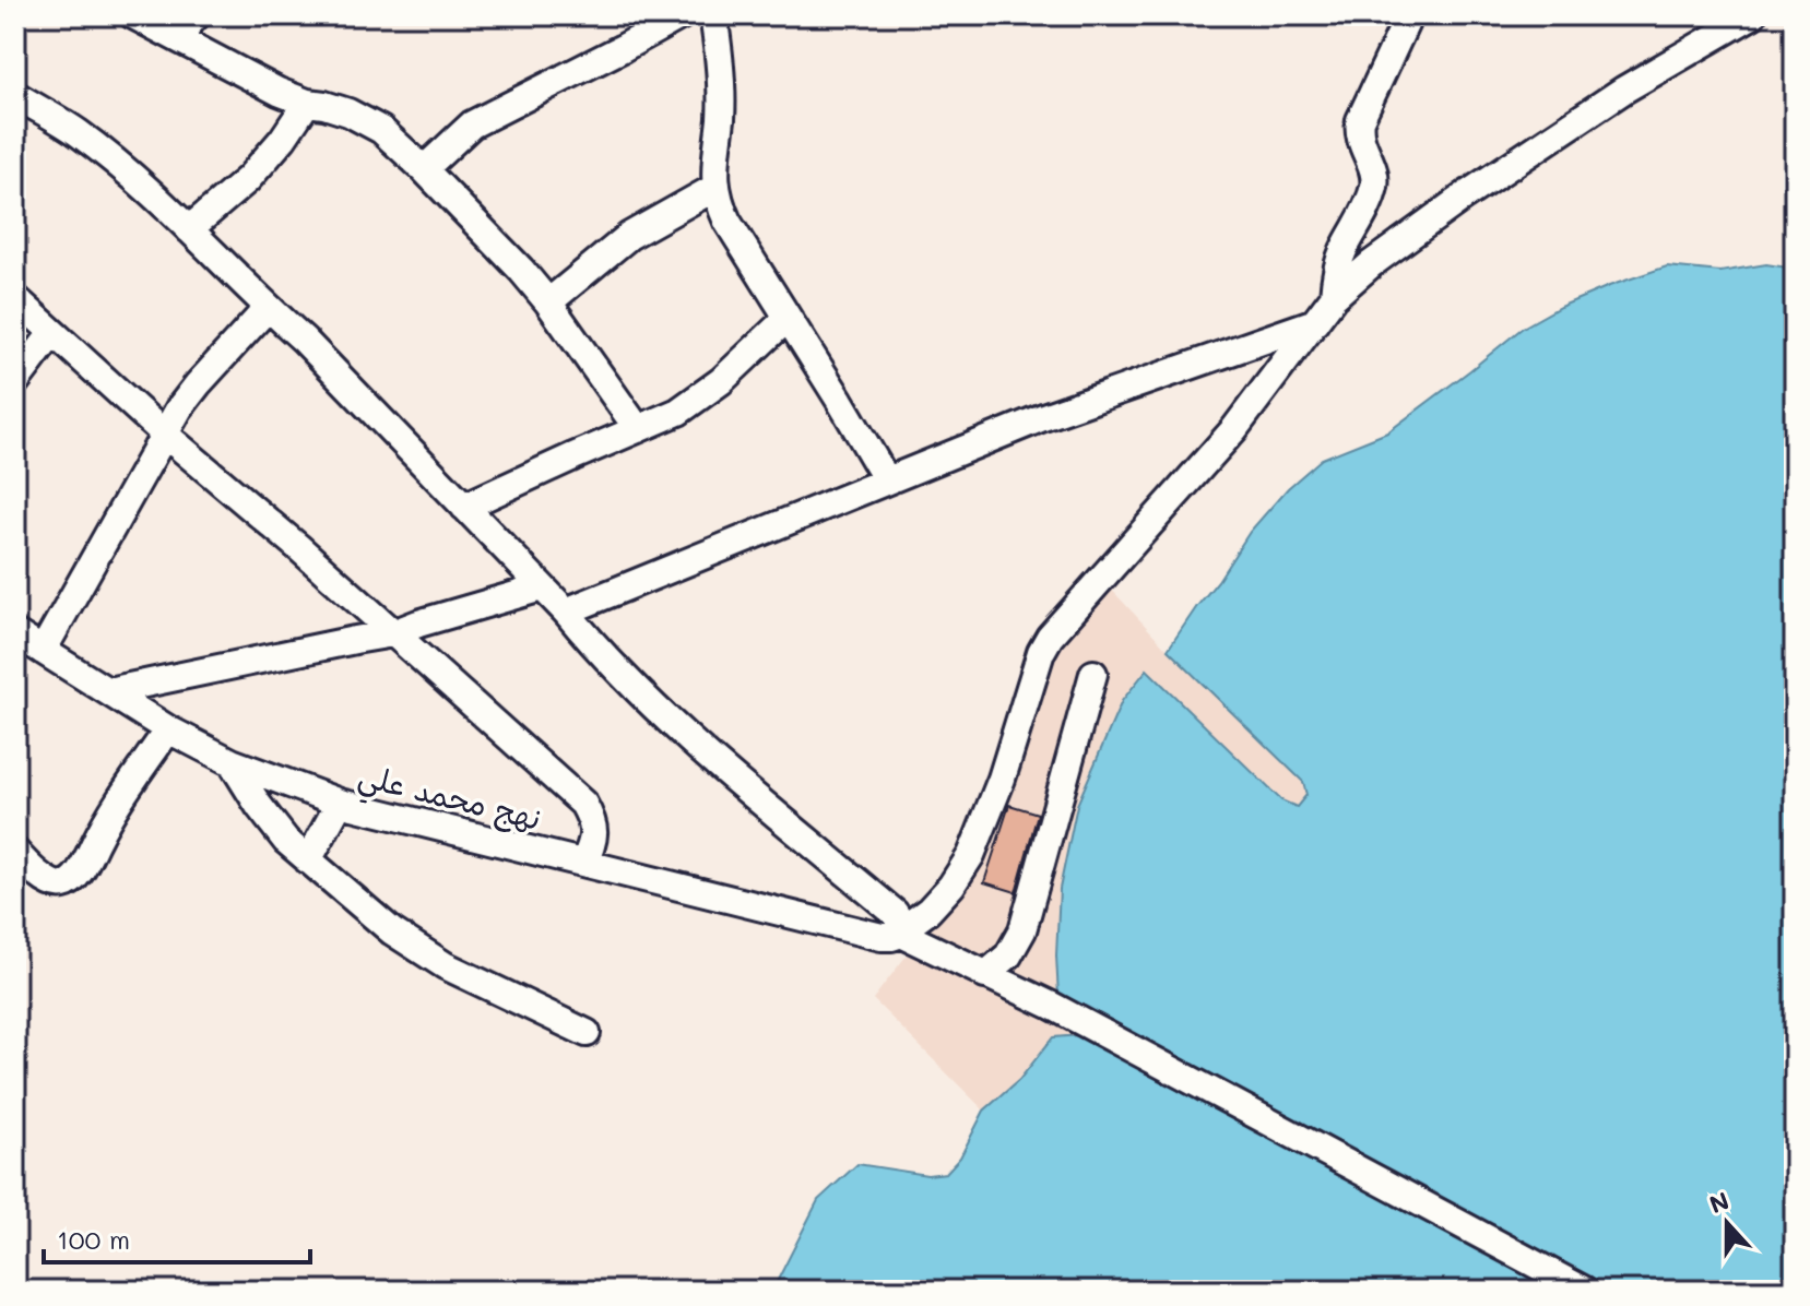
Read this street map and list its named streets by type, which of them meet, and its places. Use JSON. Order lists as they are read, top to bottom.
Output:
{
  "streets": {
    "street": ["نهج محمد علي"]
  },
  "scale_bar": "100 m",
  "north": "top"
}
